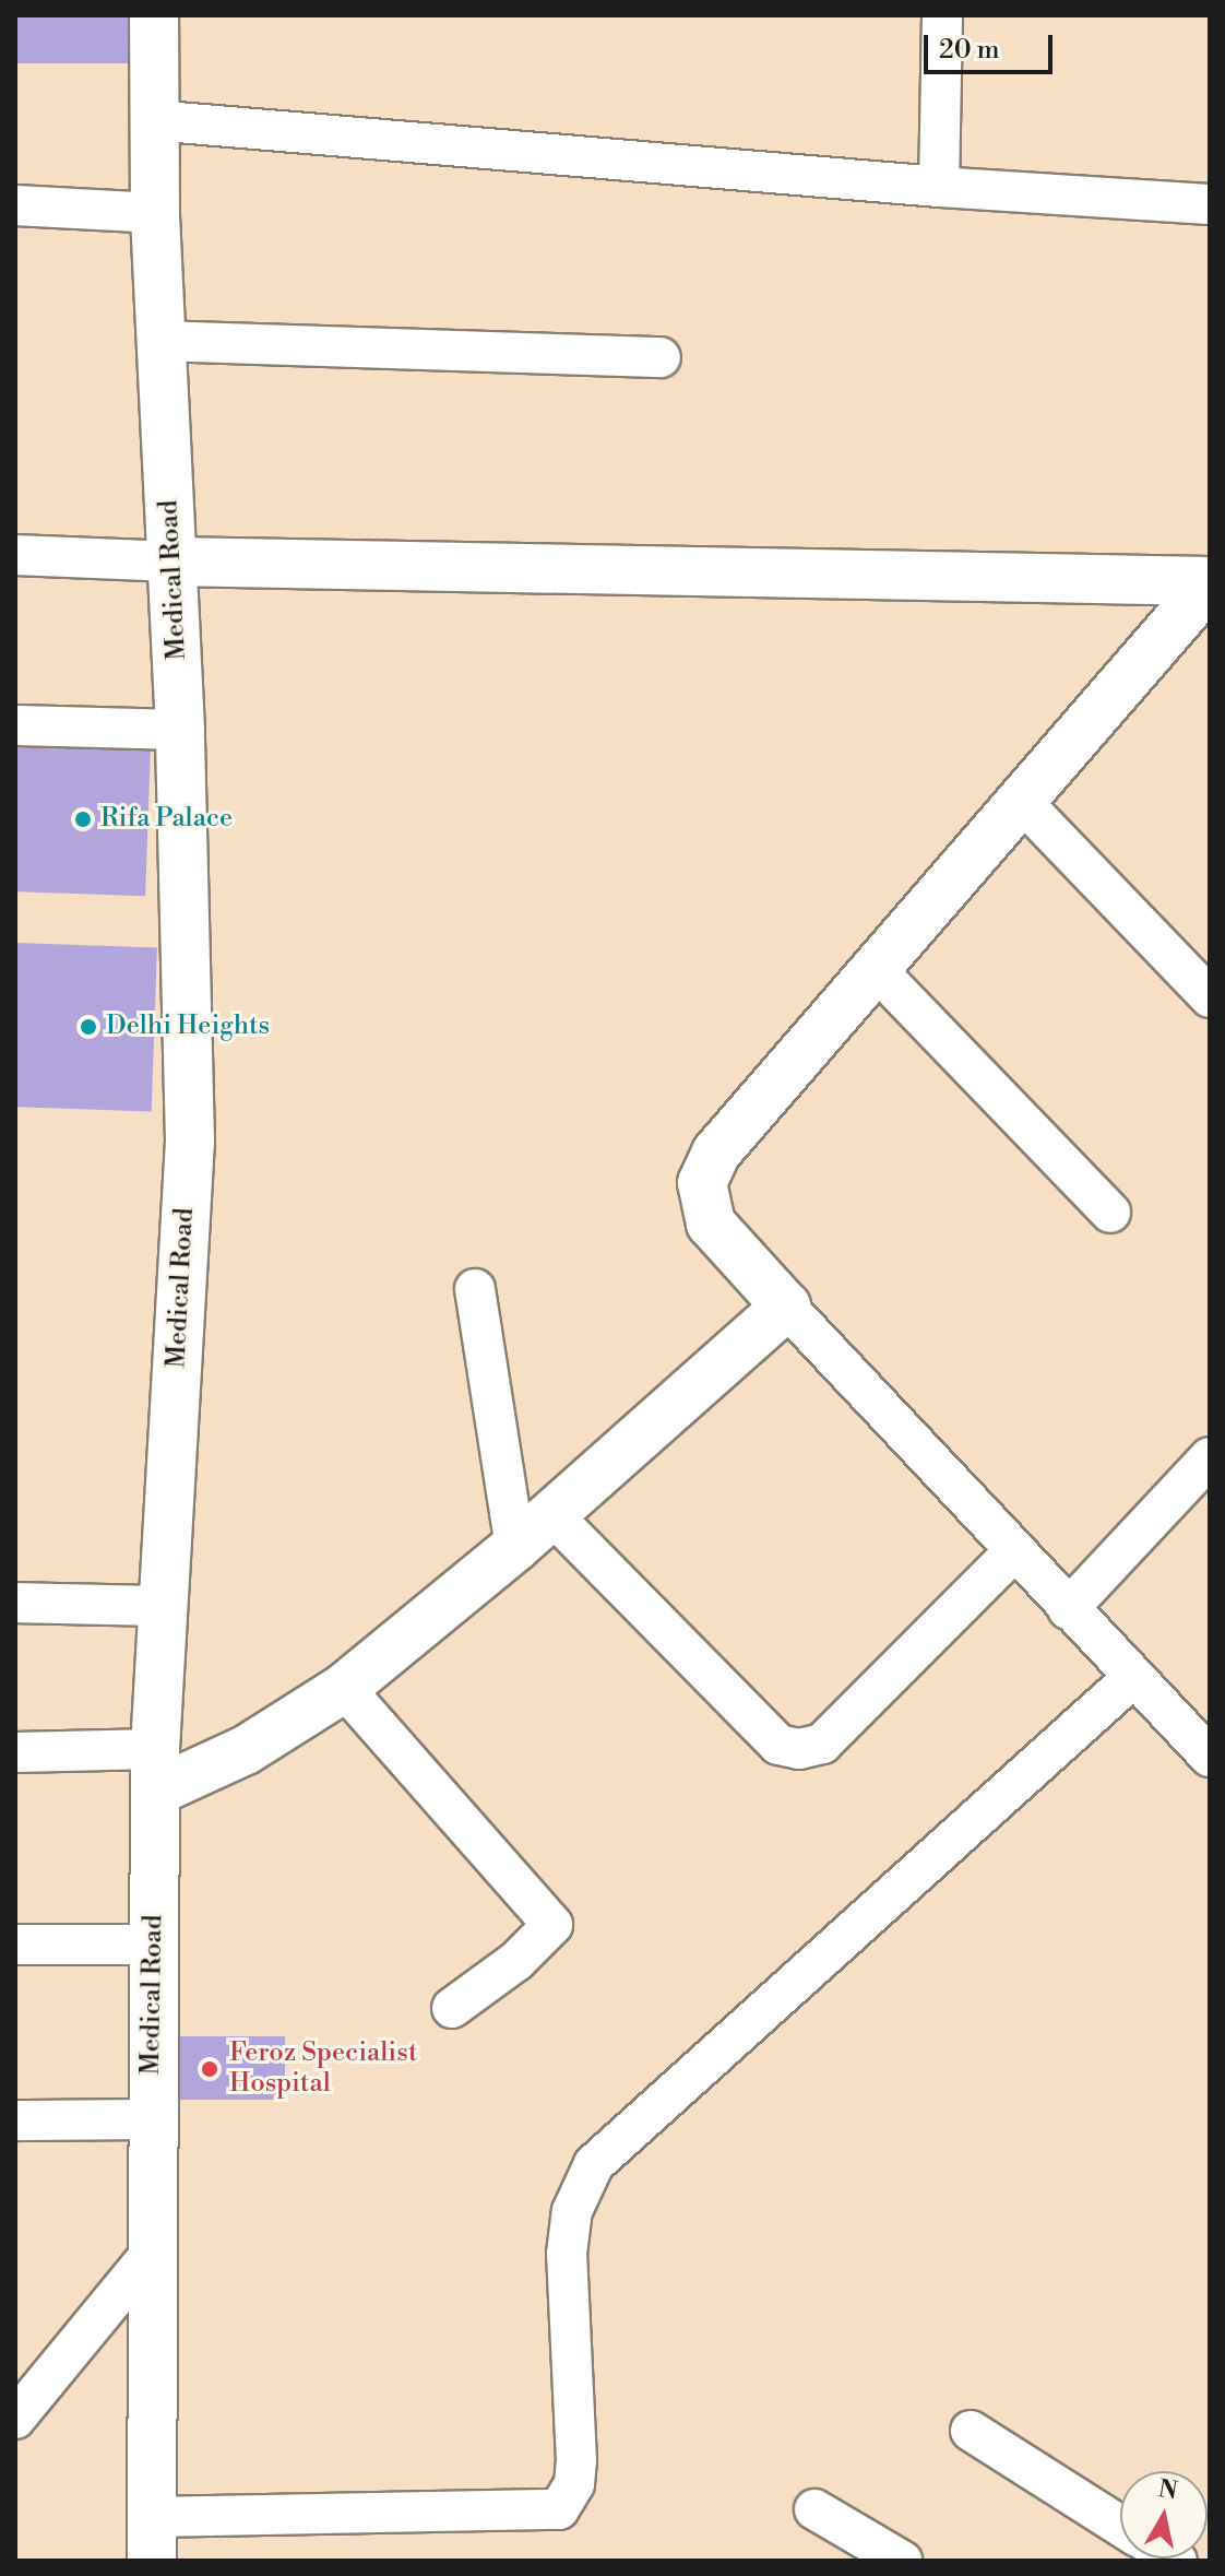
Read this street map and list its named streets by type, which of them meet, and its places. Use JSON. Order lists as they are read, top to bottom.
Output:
{
  "streets": {
    "street": ["Medical Road"]
  },
  "places": ["Rifa Palace", "Delhi Heights", "Feroz Specialist Hospital"],
  "scale_bar": "20 m",
  "north": "top"
}
